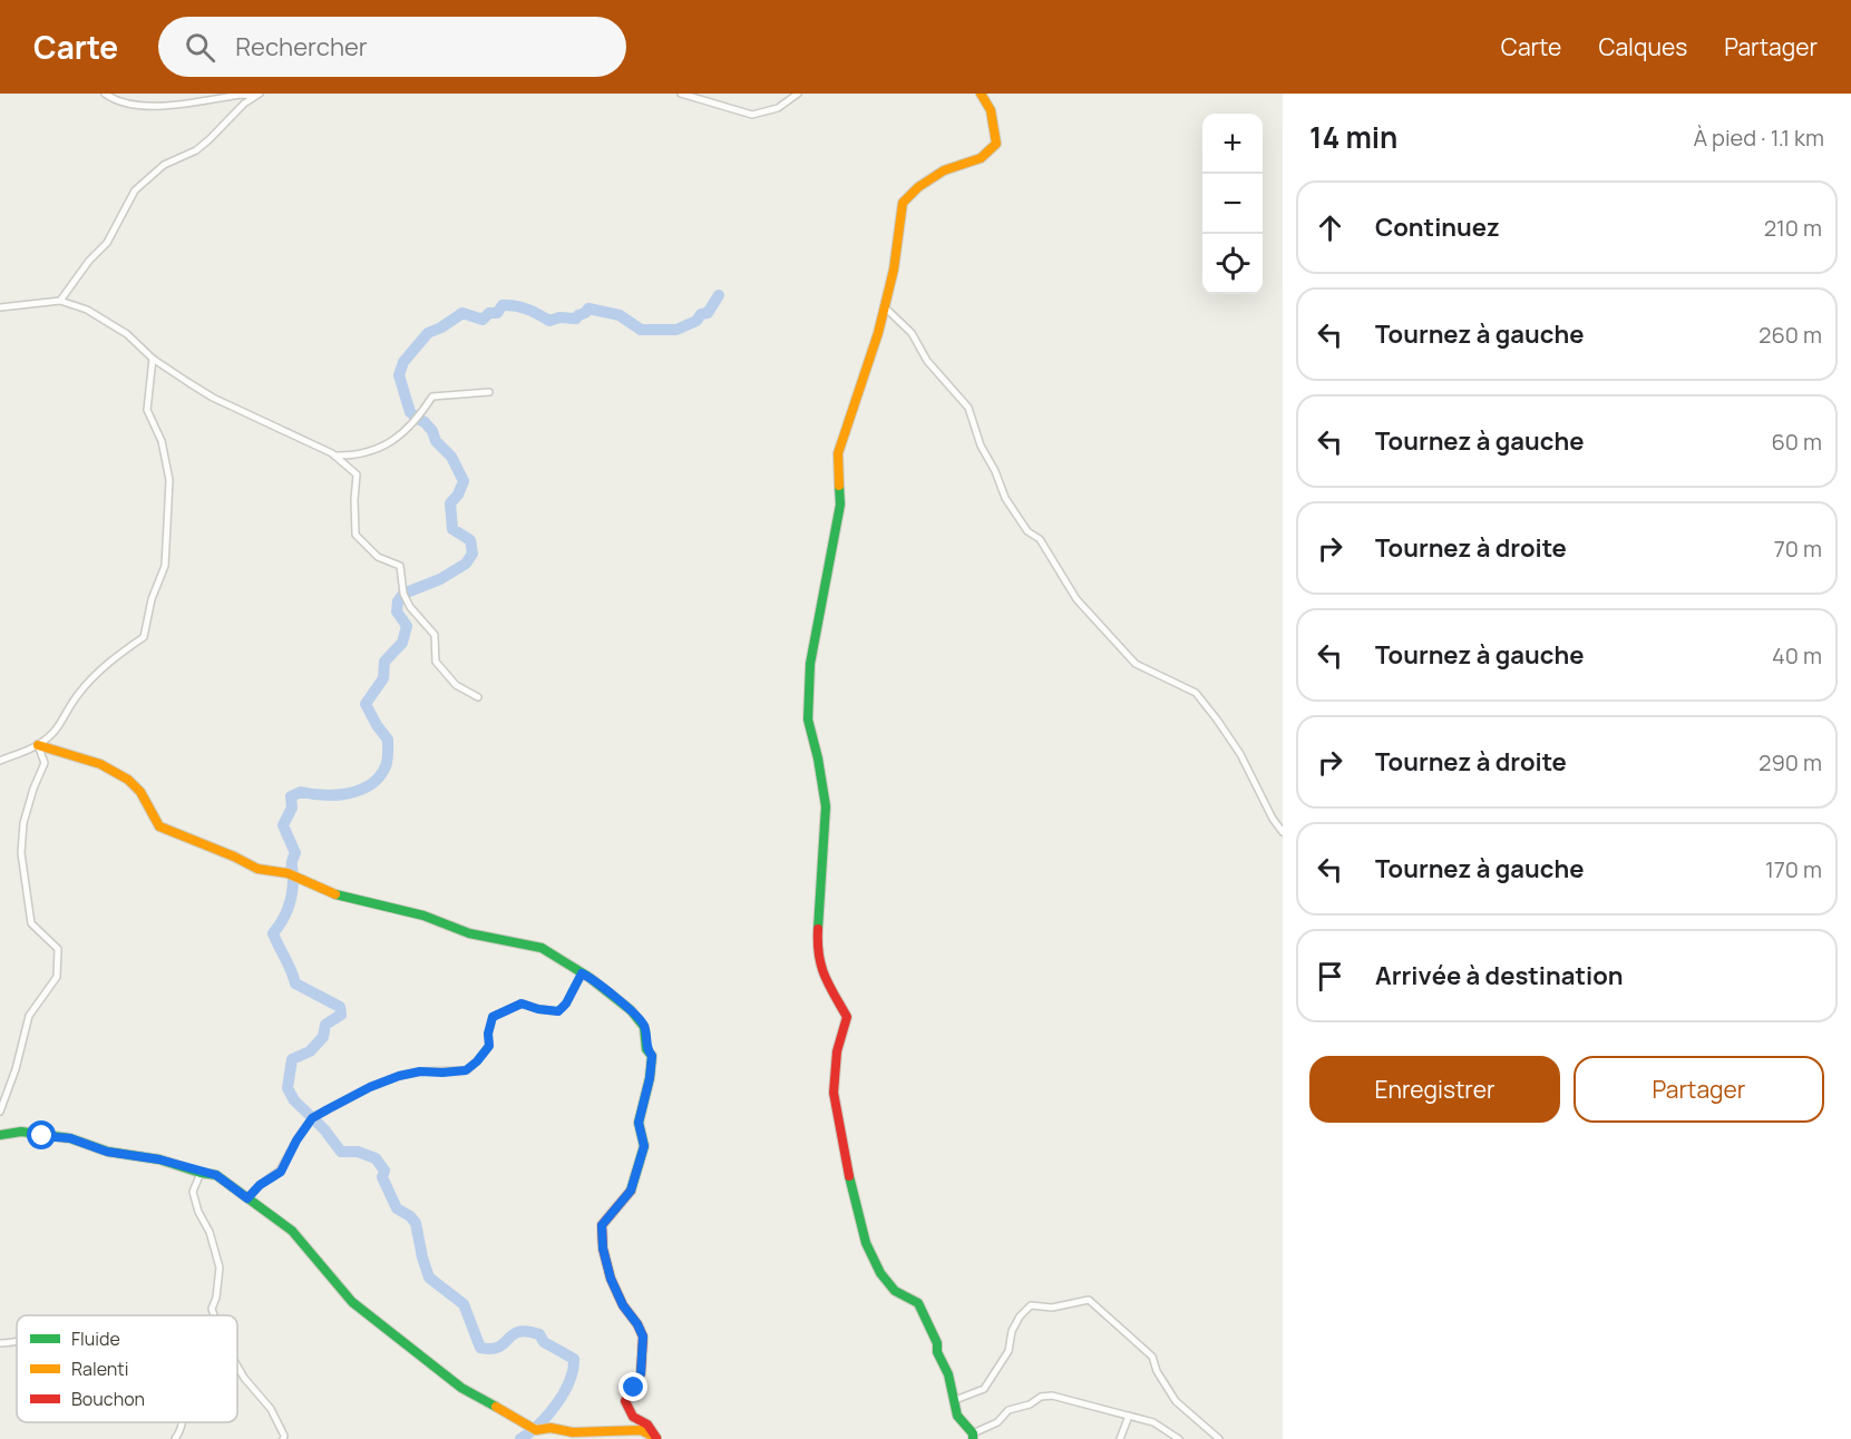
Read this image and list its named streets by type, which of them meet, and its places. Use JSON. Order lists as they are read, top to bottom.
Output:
{
  "legend": ["Fluide", "Ralenti", "Bouchon"],
  "page": {
    "header": "Carte",
    "search": "Rechercher",
    "nav": ["Carte", "Calques", "Partager"],
    "heading": ["14 min", "À pied · 1.1 km"],
    "map_buttons": ["+", "−"],
    "list": [
      ["Continuez", "210 m"],
      ["Tournez à gauche", "260 m"],
      ["Tournez à gauche", "60 m"],
      ["Tournez à droite", "70 m"],
      ["Tournez à gauche", "40 m"],
      ["Tournez à droite", "290 m"],
      ["Tournez à gauche", "170 m"],
      "Arrivée à destination"
    ],
    "buttons": ["Enregistrer", "Partager"]
  }
}
